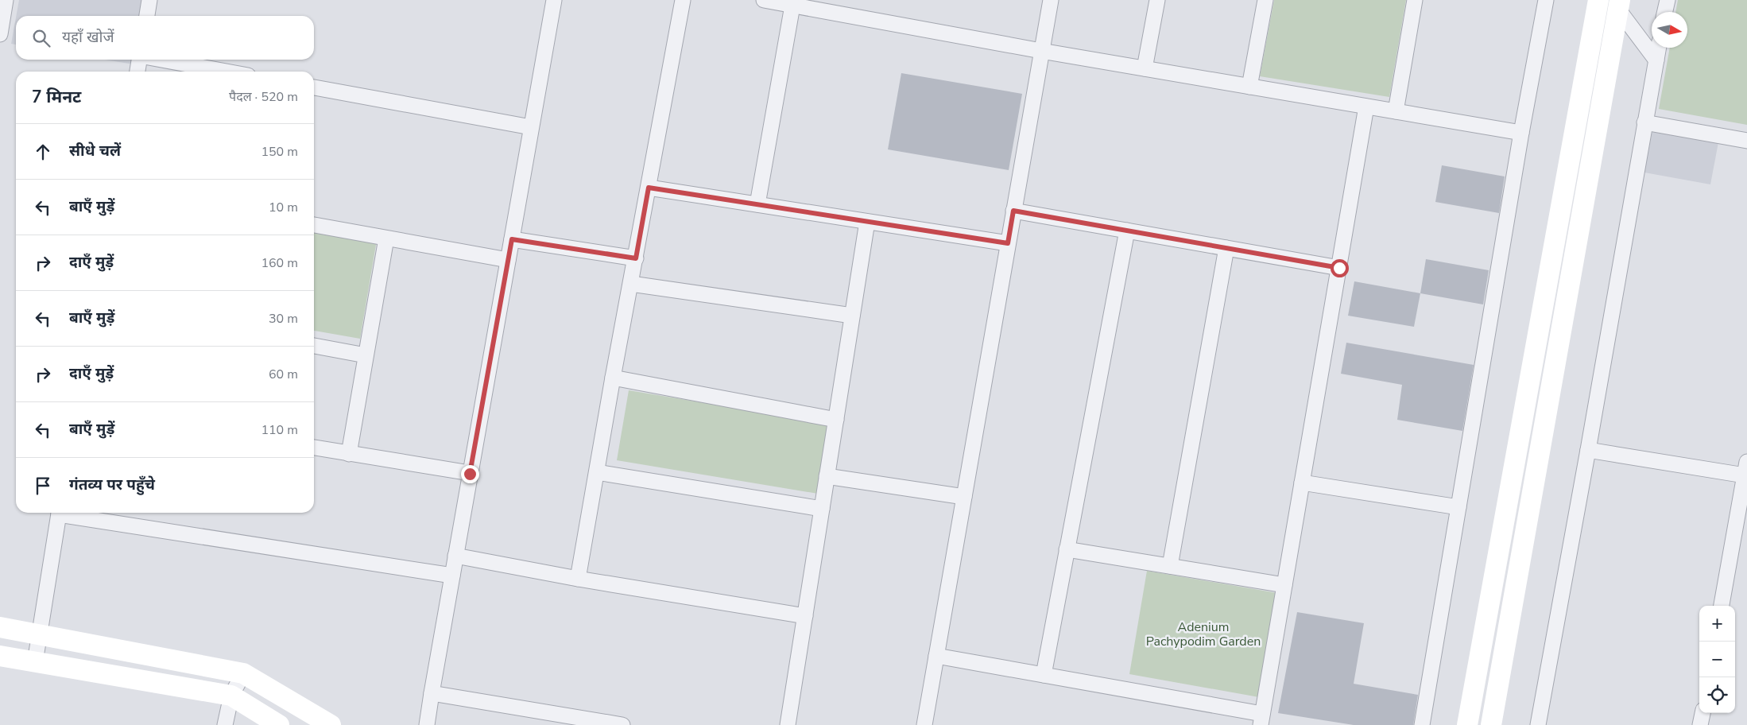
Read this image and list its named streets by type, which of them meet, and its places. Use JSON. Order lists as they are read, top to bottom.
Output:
{
  "parks": ["Adenium Pachypodim Garden"],
  "north": "right",
  "page": {
    "search": "यहाँ खोजें",
    "heading": ["7 मिनट", "पैदल · 520 m"],
    "list": [
      ["सीधे चलें", "150 m"],
      ["बाएँ मुड़ें", "10 m"],
      ["दाएँ मुड़ें", "160 m"],
      ["बाएँ मुड़ें", "30 m"],
      ["दाएँ मुड़ें", "60 m"],
      ["बाएँ मुड़ें", "110 m"],
      "गंतव्य पर पहुँचे"
    ],
    "map_buttons": ["+", "−"]
  }
}
